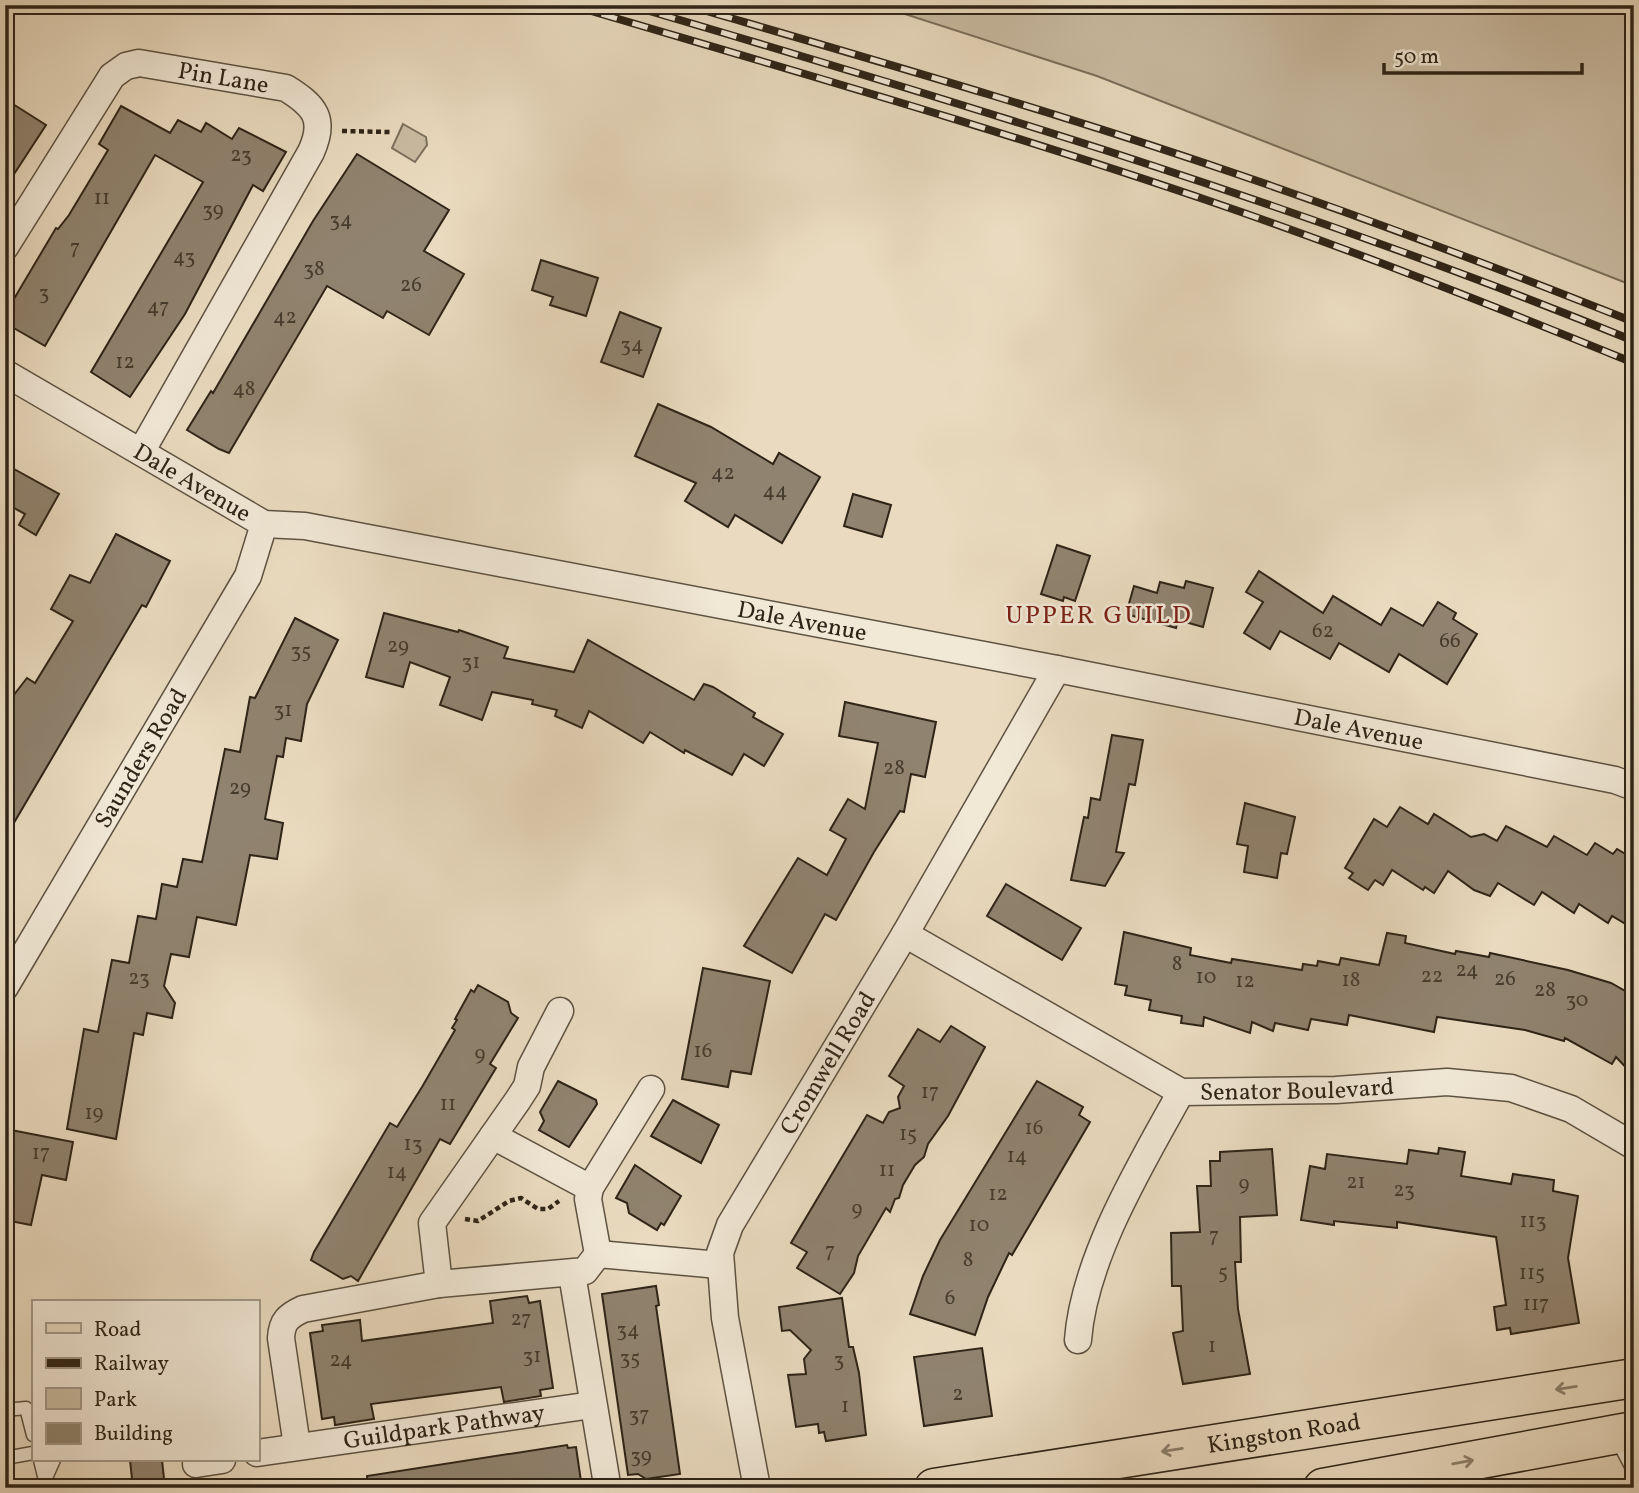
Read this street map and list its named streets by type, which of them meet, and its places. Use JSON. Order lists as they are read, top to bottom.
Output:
{
  "streets": {
    "main road": ["Kingston Road"],
    "street": [
      "Pin Lane",
      "Dale Avenue",
      "Saunders Road",
      "Cromwell Road",
      "Senator Boulevard",
      "Guildpark Pathway"
    ]
  },
  "crossings": [
    ["Pin Lane", "Dale Avenue"],
    ["Dale Avenue", "Saunders Road"],
    ["Dale Avenue", "Cromwell Road"],
    ["Cromwell Road", "Senator Boulevard"]
  ],
  "districts": ["UPPER GUILD"],
  "house_numbers": [
    "23",
    "11",
    "39",
    "34",
    "7",
    "43",
    "38",
    "26",
    "3",
    "47",
    "42",
    "34",
    "12",
    "48",
    "42",
    "44",
    "62",
    "66",
    "29",
    "35",
    "31",
    "31",
    "28",
    "29",
    "8",
    "24",
    "22",
    "10",
    "23",
    "26",
    "18",
    "12",
    "28",
    "30",
    "16",
    "9",
    "17",
    "11",
    "19",
    "16",
    "15",
    "13",
    "17",
    "14",
    "11",
    "14",
    "21",
    "9",
    "23",
    "12",
    "9",
    "113",
    "10",
    "7",
    "7",
    "8",
    "5",
    "115",
    "6",
    "117",
    "27",
    "34",
    "1",
    "31",
    "35",
    "24",
    "3",
    "2",
    "1",
    "37",
    "39"
  ],
  "legend": [
    "Road",
    "Railway",
    "Park",
    "Building"
  ],
  "scale_bar": "50 m"
}
